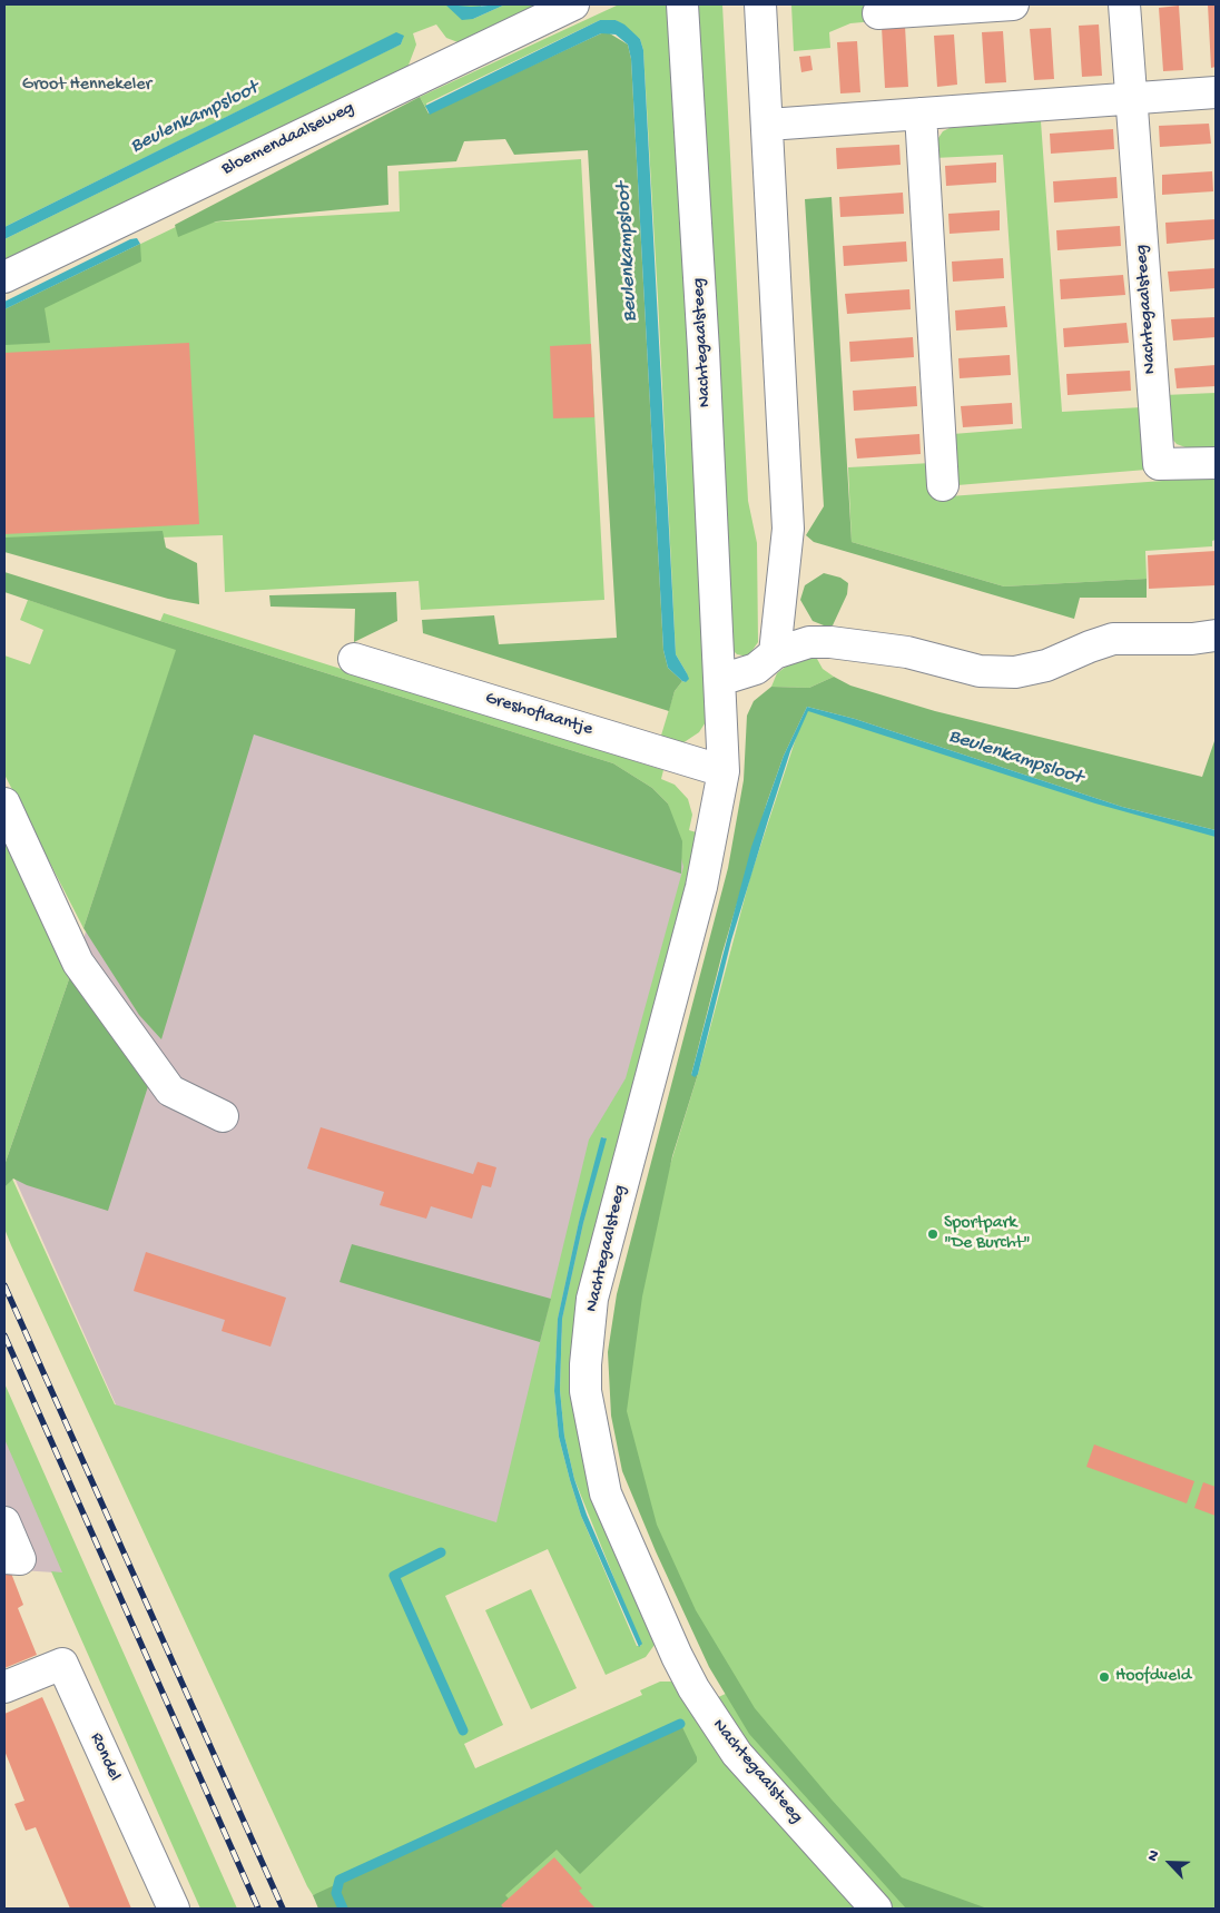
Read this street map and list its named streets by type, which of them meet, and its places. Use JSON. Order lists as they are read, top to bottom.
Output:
{
  "streets": {
    "street": [
      "Bloemendaalseweg",
      "Nachtegaalsteeg",
      "Greshoflaantje",
      "Rondel"
    ]
  },
  "crossings": [
    ["Nachtegaalsteeg", "Greshoflaantje"]
  ],
  "water": ["Beulenkampsloot"],
  "parks": ["Groot Hennekeler"],
  "places": ["Sportpark \"De Burcht\"", "Hoofdveld"],
  "north": "top left"
}
